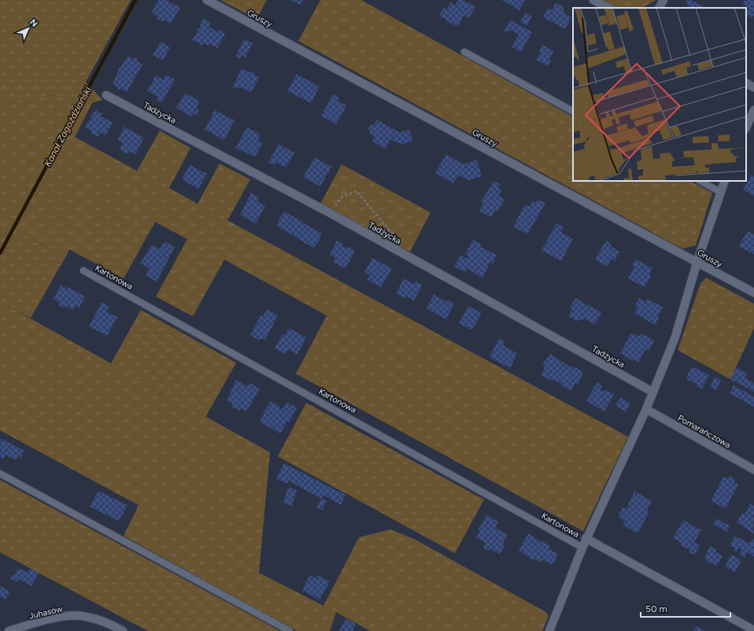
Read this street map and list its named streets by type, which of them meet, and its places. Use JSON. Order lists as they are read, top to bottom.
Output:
{
  "streets": {
    "street": [
      "Gruszy",
      "Tadżycka",
      "Kartonowa",
      "Pomarańczowa",
      "Juhasów"
    ]
  },
  "water": ["Kanał Zagoździański"],
  "scale_bar": "50 m",
  "north": "top right"
}
